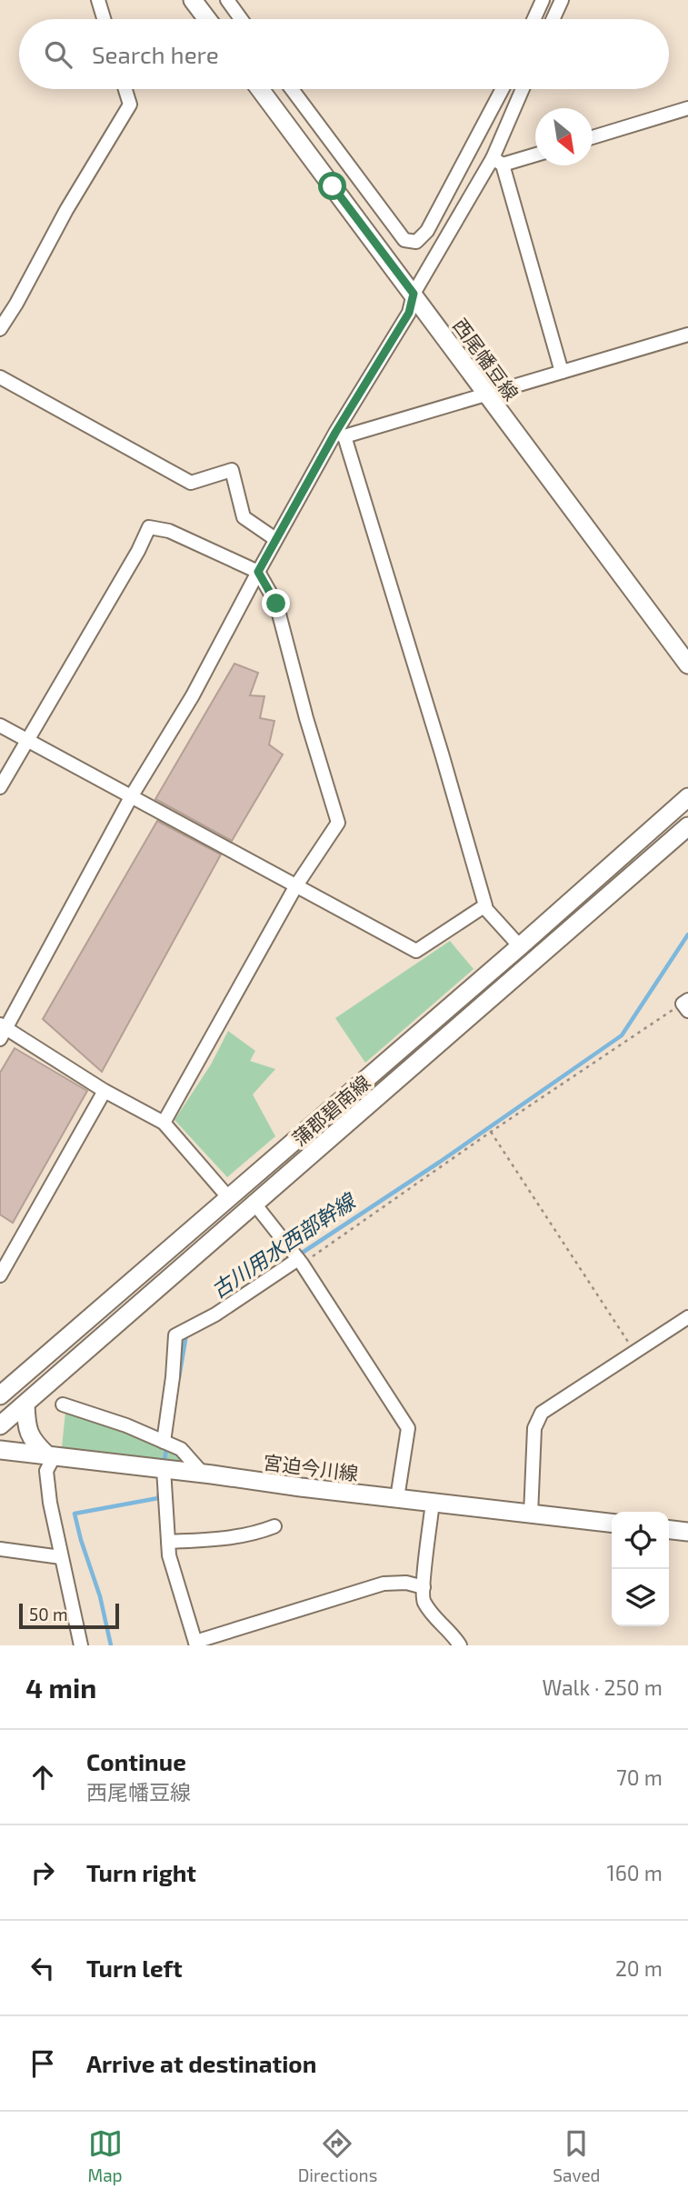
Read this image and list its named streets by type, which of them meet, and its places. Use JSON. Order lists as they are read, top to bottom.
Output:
{
  "streets": {
    "main road": ["西尾幡豆線", "蒲郡碧南線", "宮迫今川線"]
  },
  "water": ["古川用水西部幹線"],
  "scale_bar": "50 m",
  "north": "bottom right",
  "page": {
    "search": "Search here",
    "scale": "50 m",
    "heading": ["4 min", "Walk · 250 m"],
    "list": [
      ["Continue", "西尾幡豆線", "70 m"],
      ["Turn right", "160 m"],
      ["Turn left", "20 m"],
      "Arrive at destination"
    ],
    "nav": ["Map", "Directions", "Saved"]
  }
}
